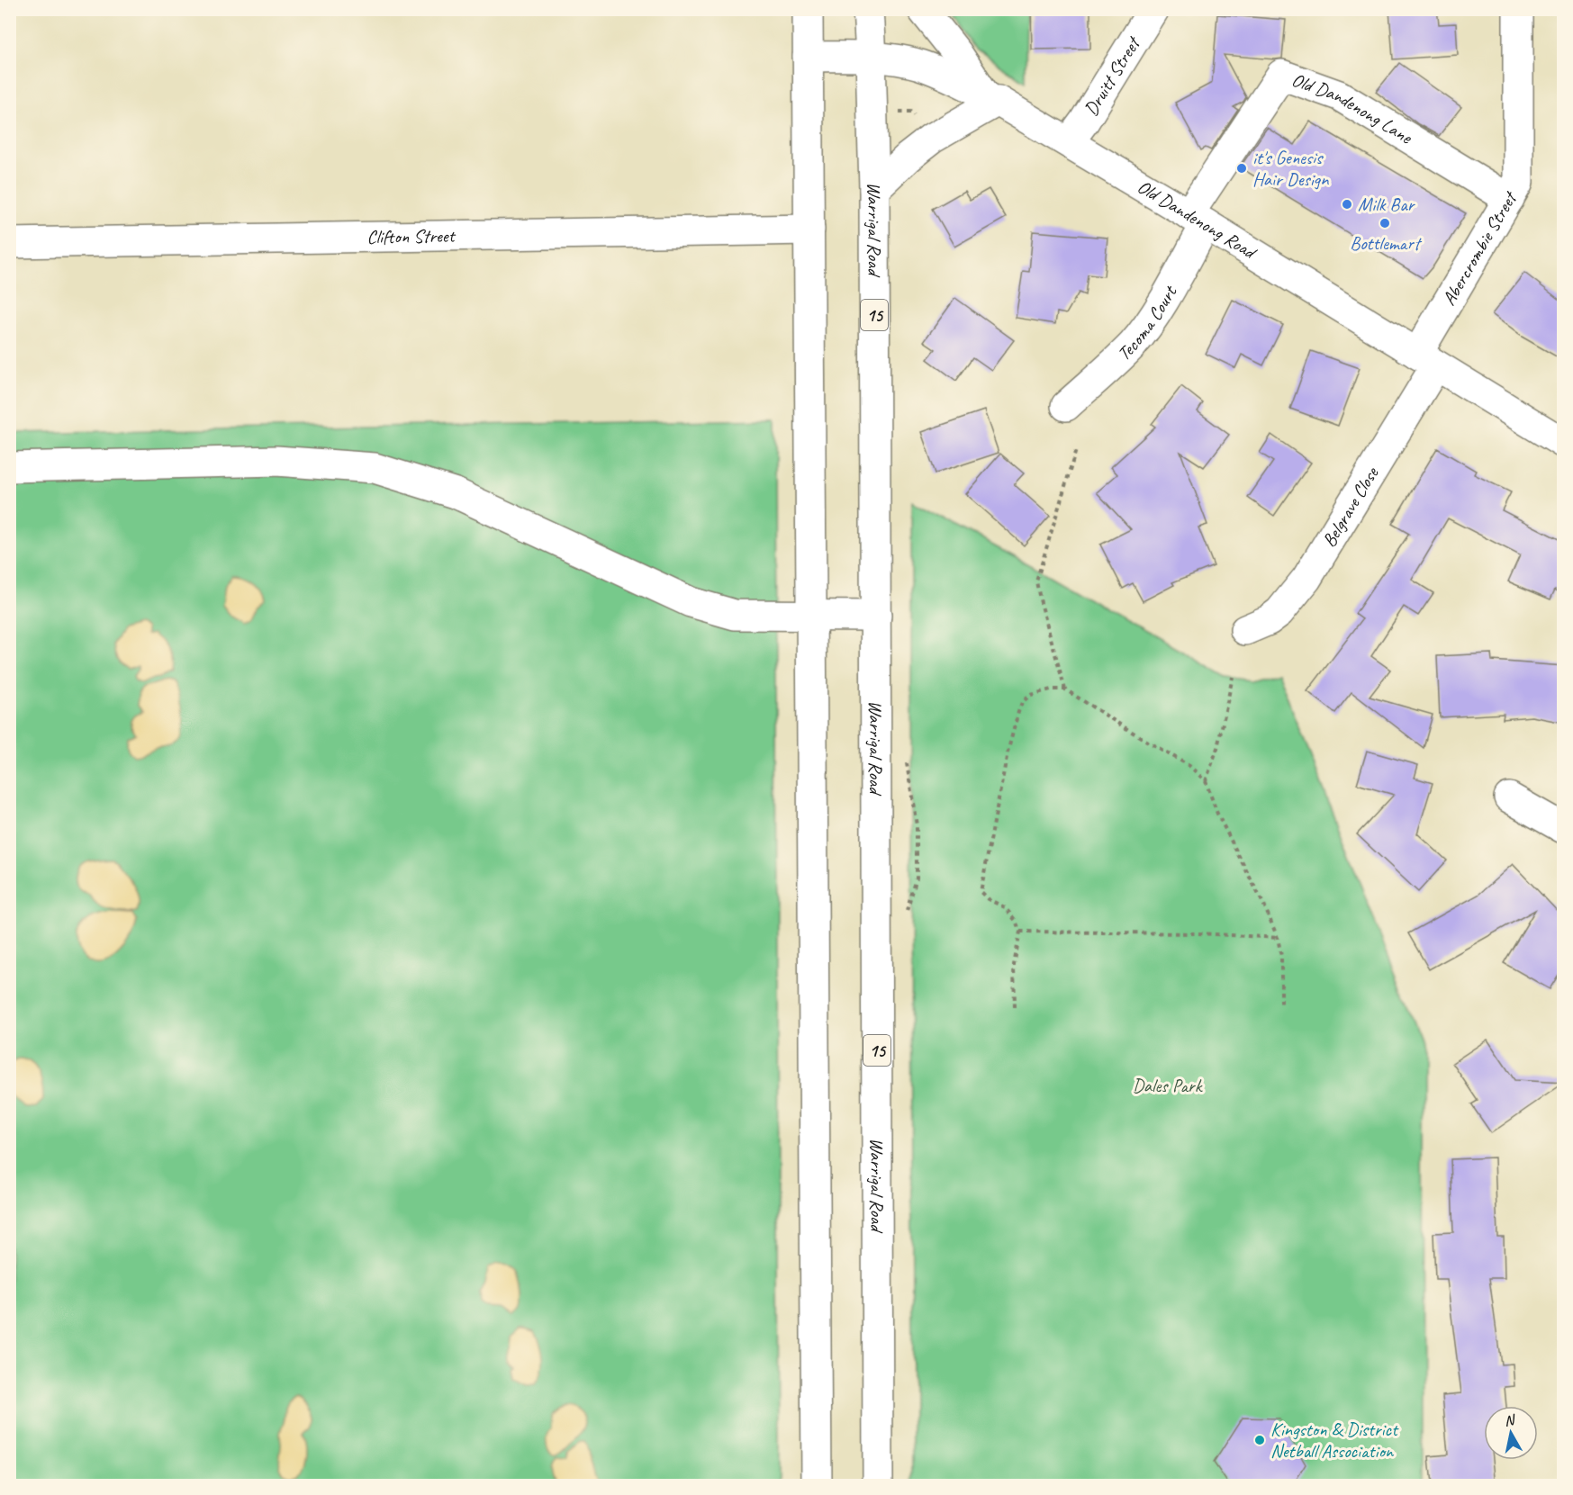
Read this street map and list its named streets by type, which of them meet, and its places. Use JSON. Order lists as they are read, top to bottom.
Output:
{
  "streets": {
    "main road": [
      "Druitt Street",
      "Old Dandenong Lane",
      "Old Dandenong Road",
      "Warrigal Road",
      "Clifton Street",
      "Abercrombie Street",
      "15",
      "Tecoma Court",
      "Belgrave Close"
    ]
  },
  "crossings": [
    ["Druitt Street", "Old Dandenong Road"],
    ["Old Dandenong Lane", "Old Dandenong Road"],
    ["Old Dandenong Lane", "Abercrombie Street"],
    ["Old Dandenong Lane", "Tecoma Court"],
    ["Old Dandenong Road", "Warrigal Road"],
    ["Old Dandenong Road", "Abercrombie Street"],
    ["Old Dandenong Road", "Tecoma Court"],
    ["Old Dandenong Road", "Belgrave Close"],
    ["Abercrombie Street", "Belgrave Close"]
  ],
  "parks": ["Dales Park"],
  "places": [
    "it's Genesis Hair Design",
    "Milk Bar",
    "Bottlemart",
    "Kingston & District Netball Association"
  ],
  "north": "top"
}
